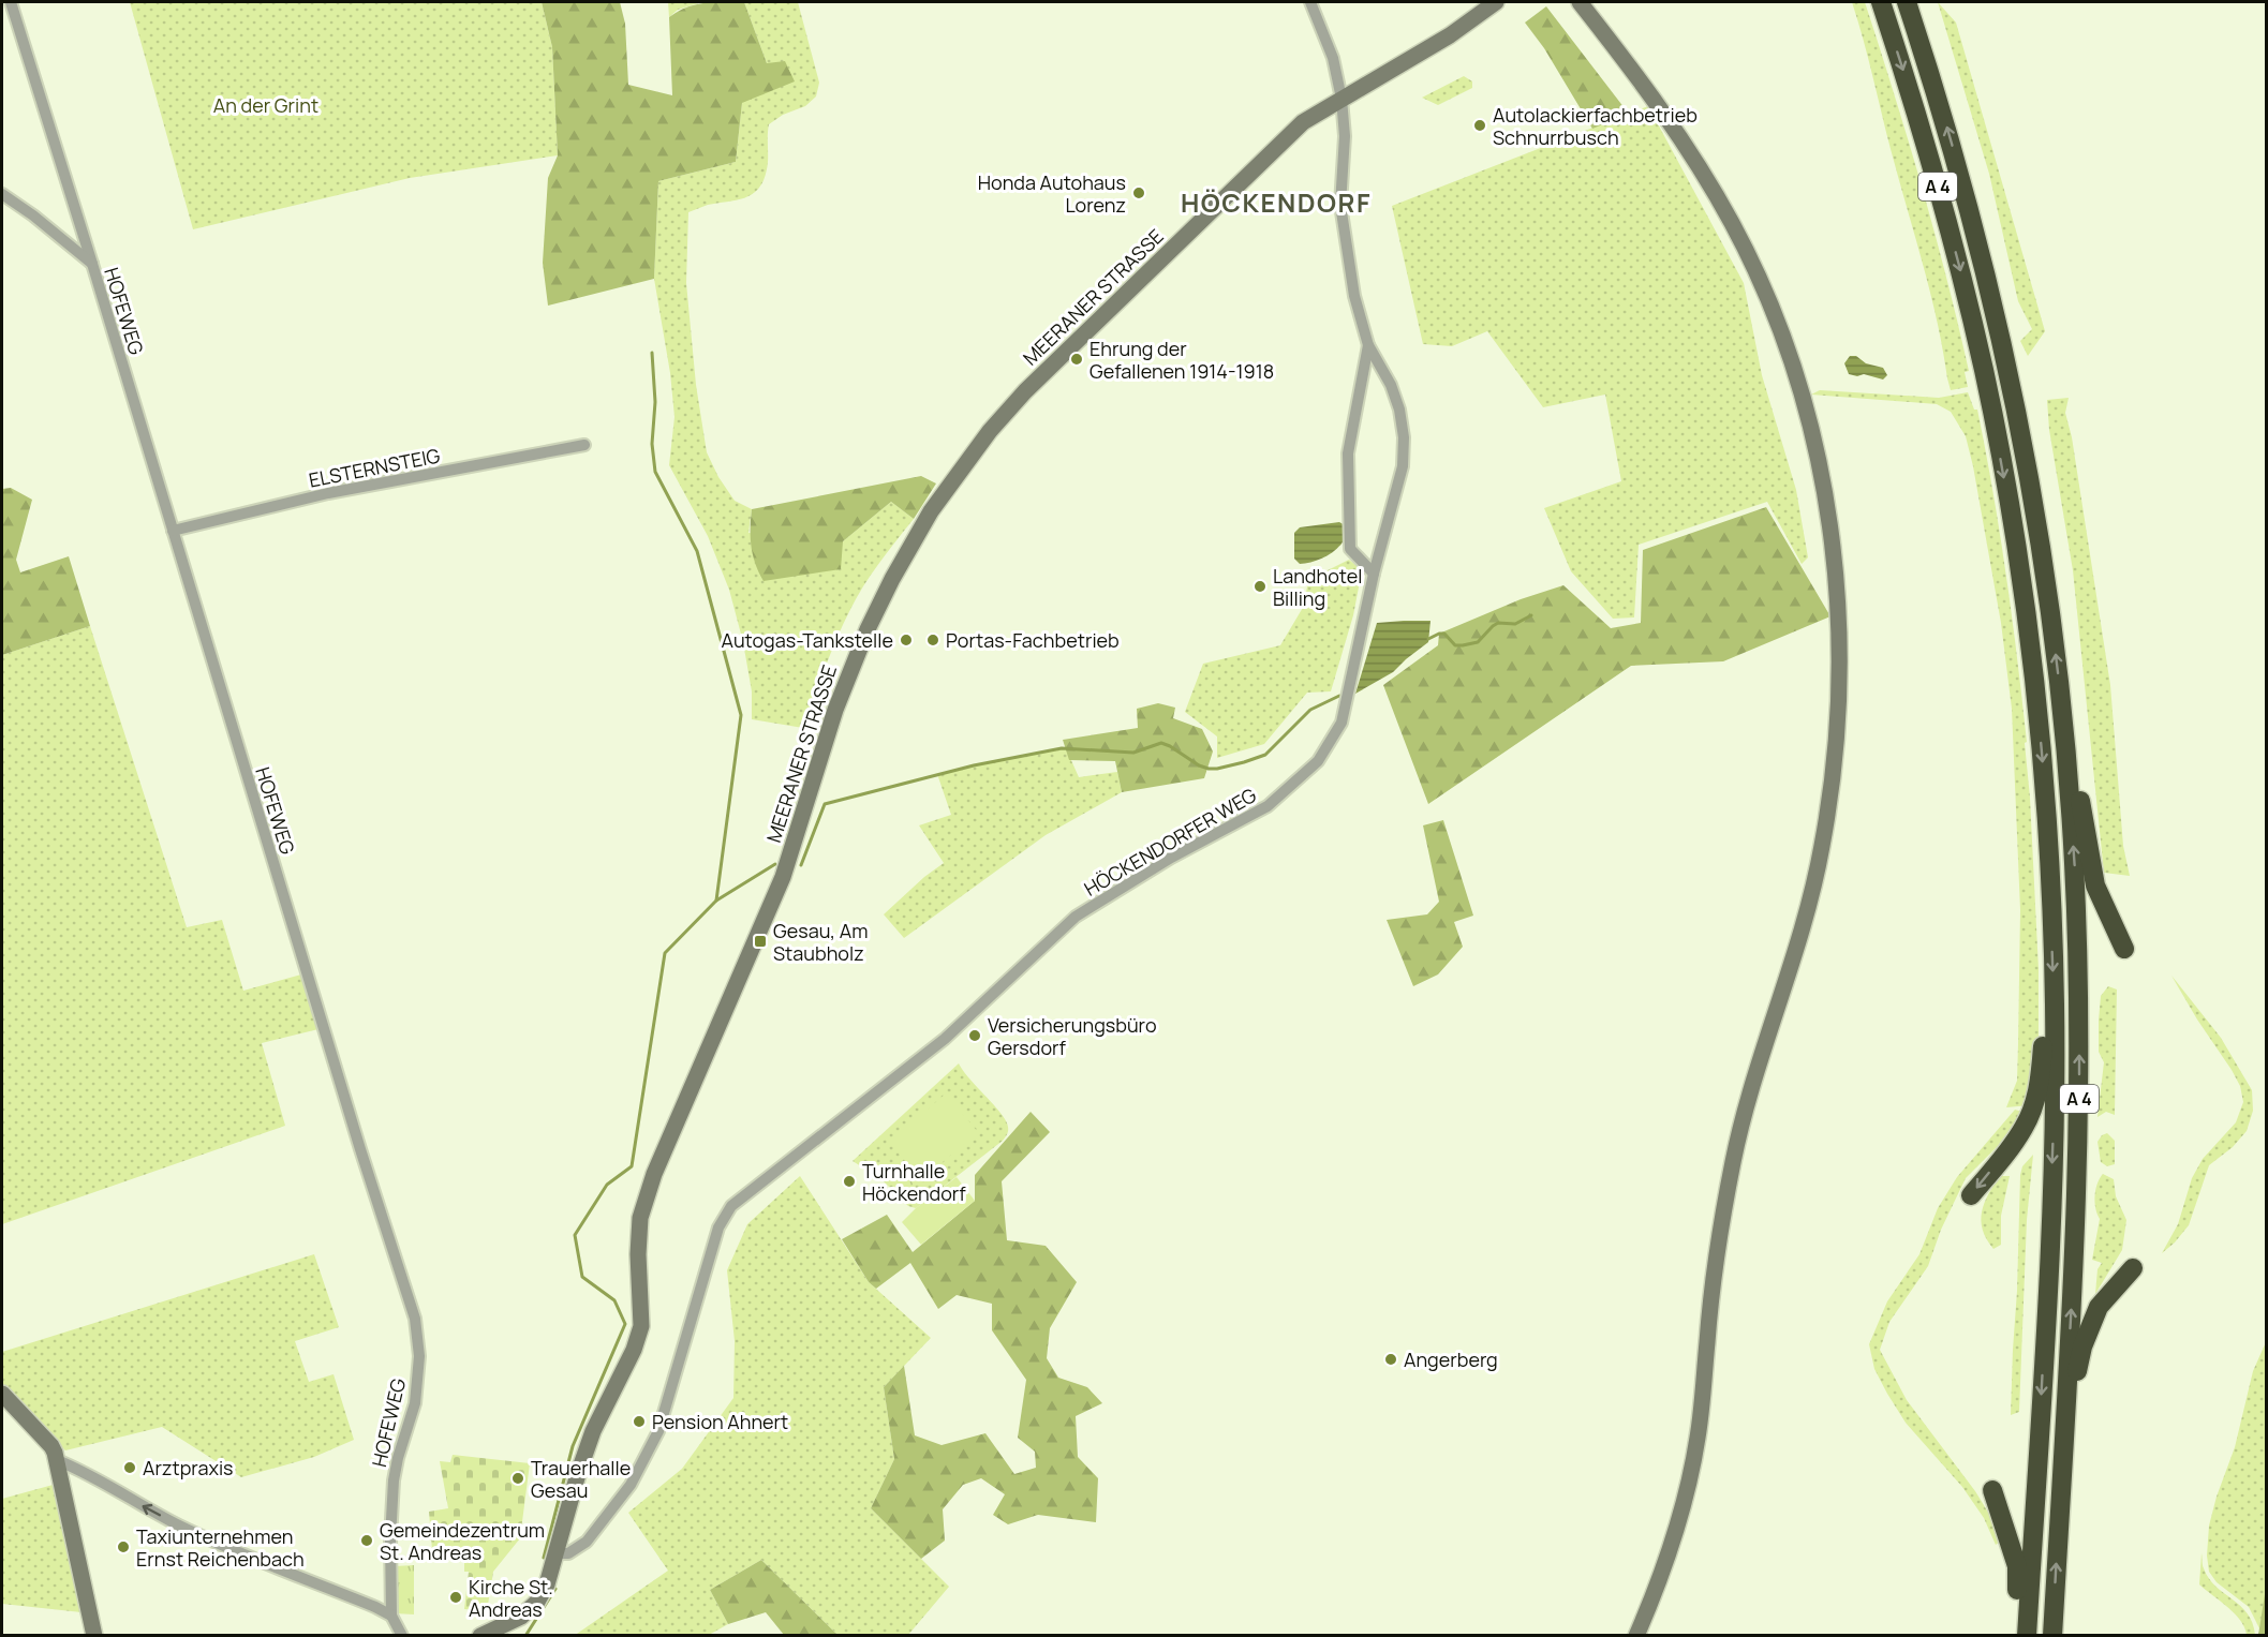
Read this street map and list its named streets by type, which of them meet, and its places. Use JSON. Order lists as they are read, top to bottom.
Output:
{
  "streets": {
    "highway": ["A 4"],
    "street": [
      "MEERANER STRASSE",
      "HOFEWEG",
      "ELSTERNSTEIG",
      "HÖCKENDORFER WEG"
    ]
  },
  "crossings": [
    ["MEERANER STRASSE", "HÖCKENDORFER WEG"],
    ["HOFEWEG", "ELSTERNSTEIG"]
  ],
  "districts": ["HÖCKENDORF"],
  "parks": ["An der Grint"],
  "places": {
    "other": [
      "Autolackierfachbetrieb Schnurrbusch",
      "Honda Autohaus Lorenz",
      "Ehrung der Gefallenen 1914-1918",
      "Landhotel Billing",
      "Autogas-Tankstelle",
      "Portas-Fachbetrieb",
      "Versicherungsbüro Gersdorf",
      "Turnhalle Höckendorf",
      "Angerberg",
      "Pension Ahnert",
      "Arztpraxis",
      "Trauerhalle Gesau",
      "Gemeindezentrum St. Andreas",
      "Taxiunternehmen Ernst Reichenbach",
      "Kirche St. Andreas"
    ],
    "transit": ["Gesau, Am Staubholz"]
  }
}
